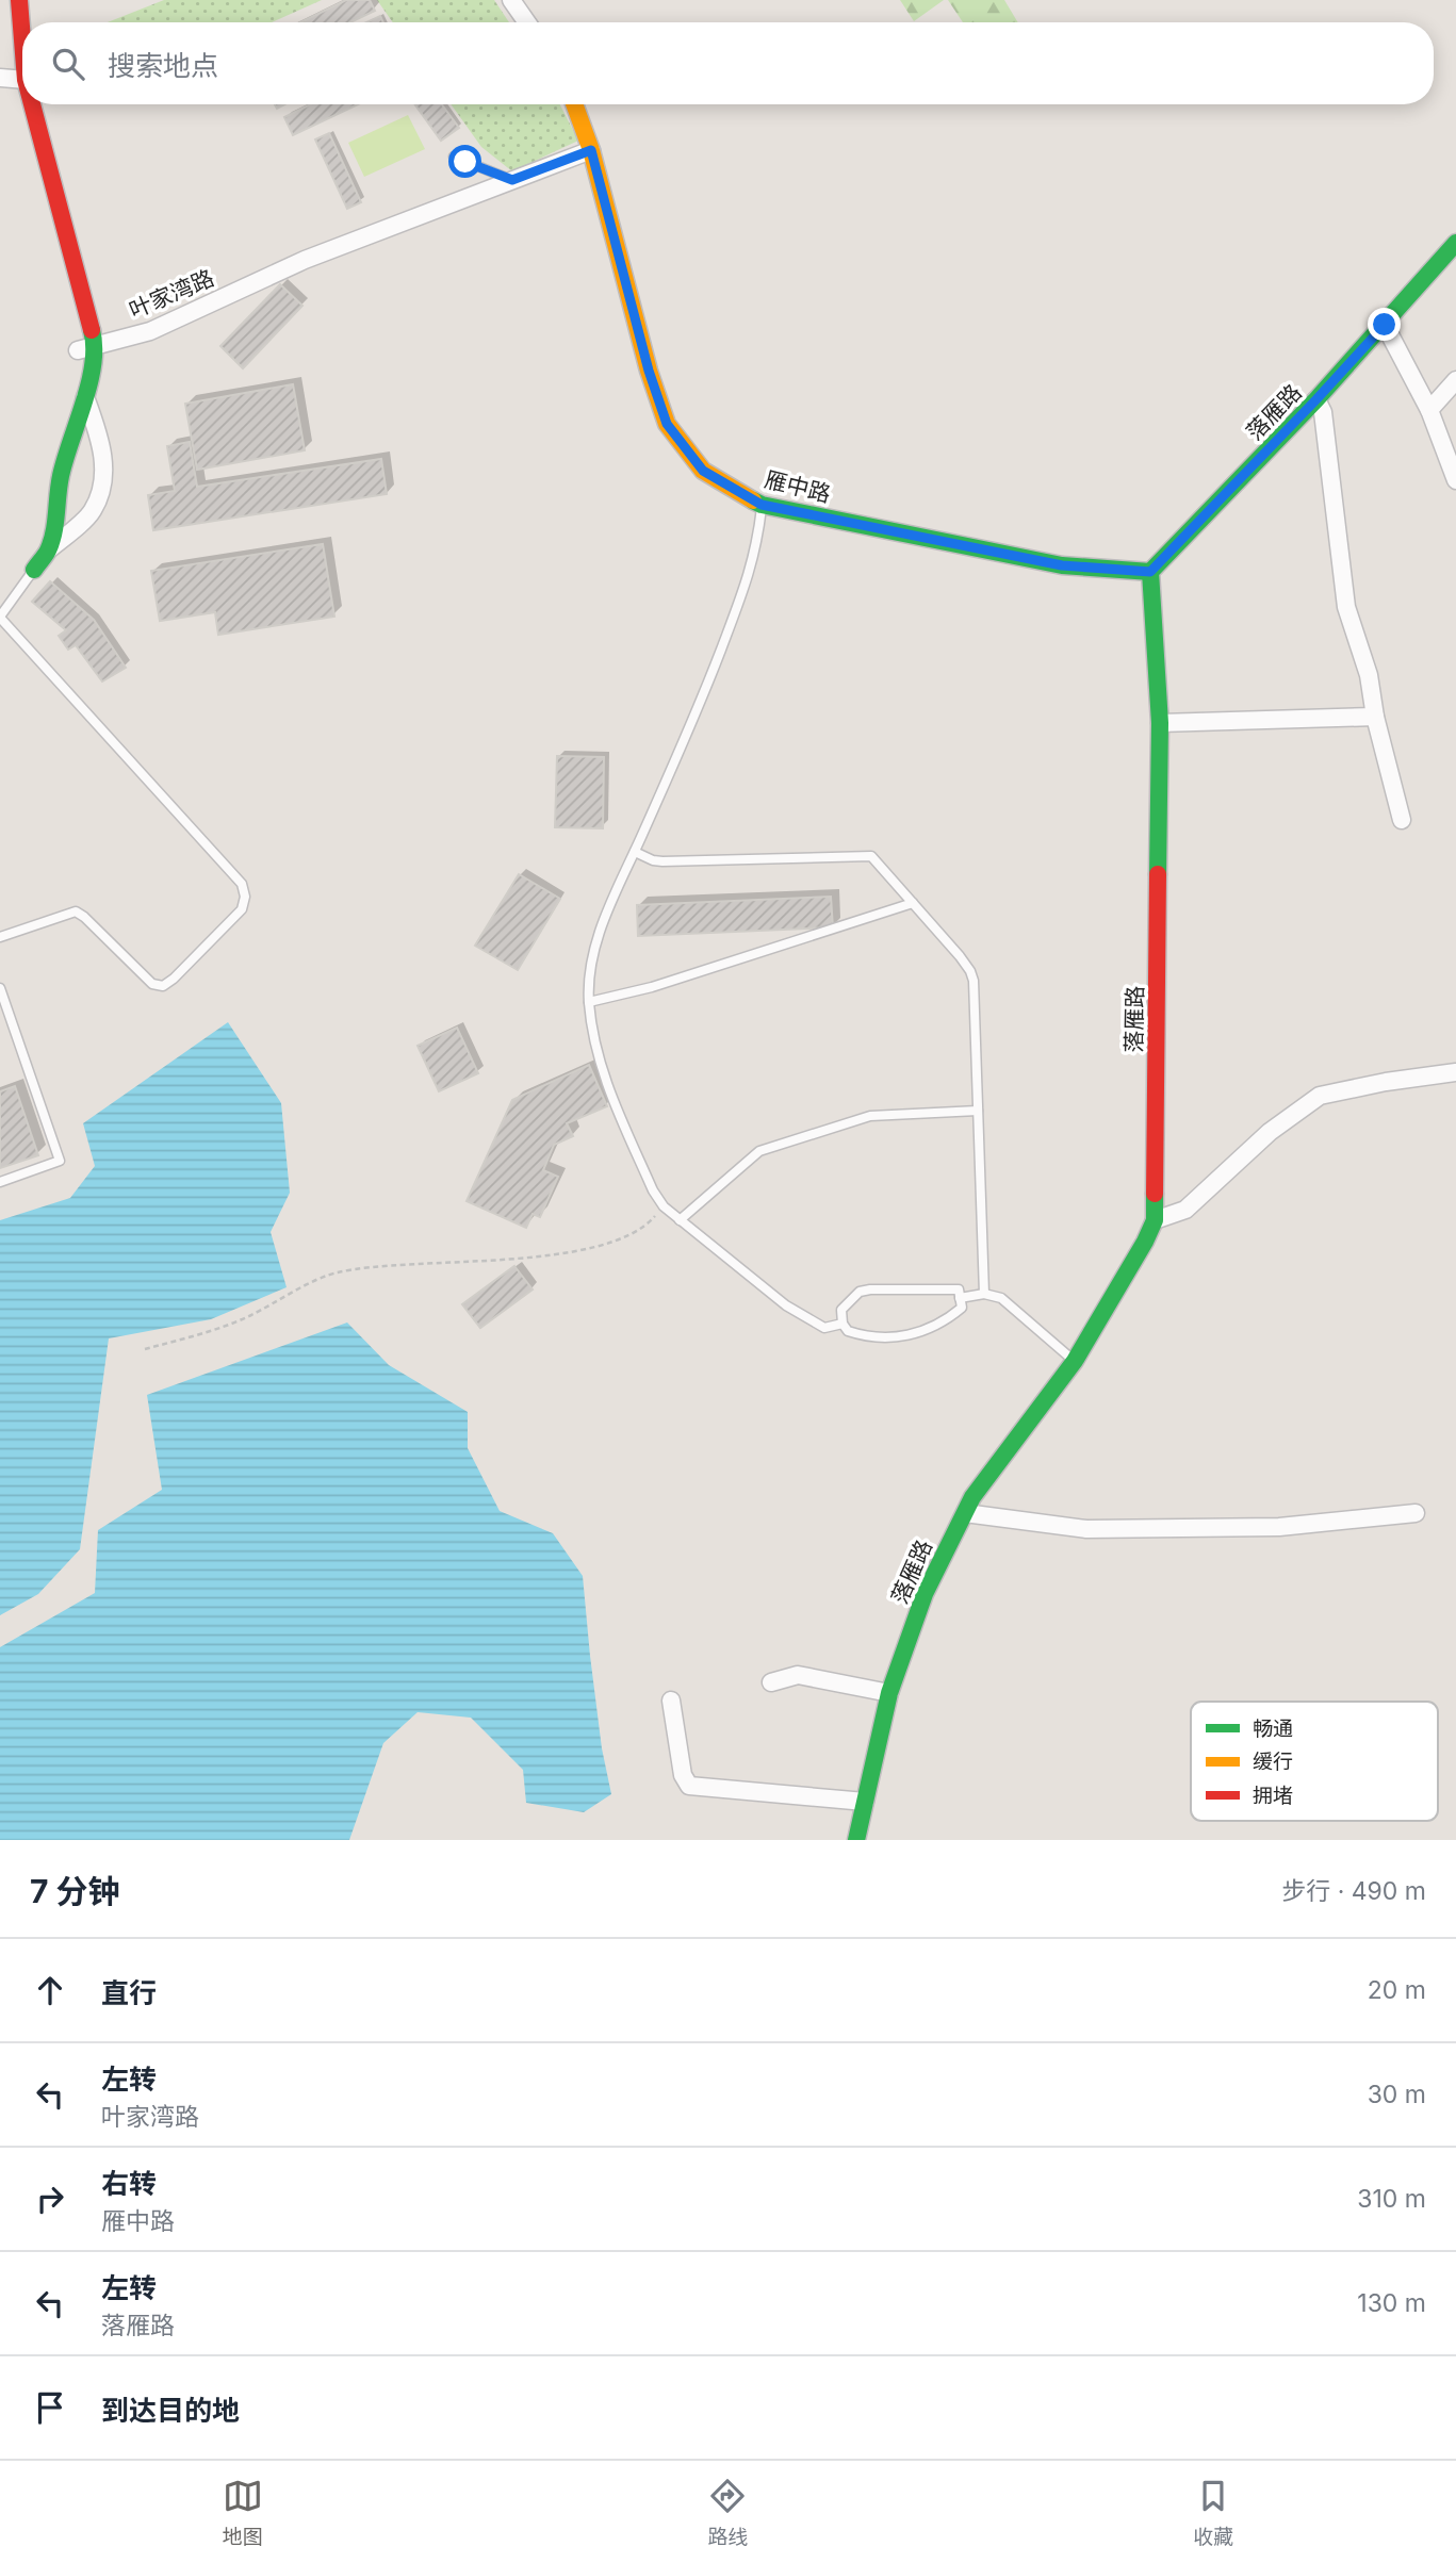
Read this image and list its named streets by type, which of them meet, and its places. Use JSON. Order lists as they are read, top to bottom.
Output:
{
  "streets": {
    "street": ["叶家湾路", "落雁路", "雁中路"]
  },
  "crossings": [
    ["叶家湾路", "雁中路"],
    ["落雁路", "雁中路"]
  ],
  "legend": ["畅通", "缓行", "拥堵"],
  "page": {
    "search": "搜索地点",
    "heading": ["7 分钟", "步行 · 490 m"],
    "list": [
      ["直行", "20 m"],
      ["左转", "叶家湾路", "30 m"],
      ["右转", "雁中路", "310 m"],
      ["左转", "落雁路", "130 m"],
      "到达目的地"
    ],
    "nav": ["地图", "路线", "收藏"]
  }
}
